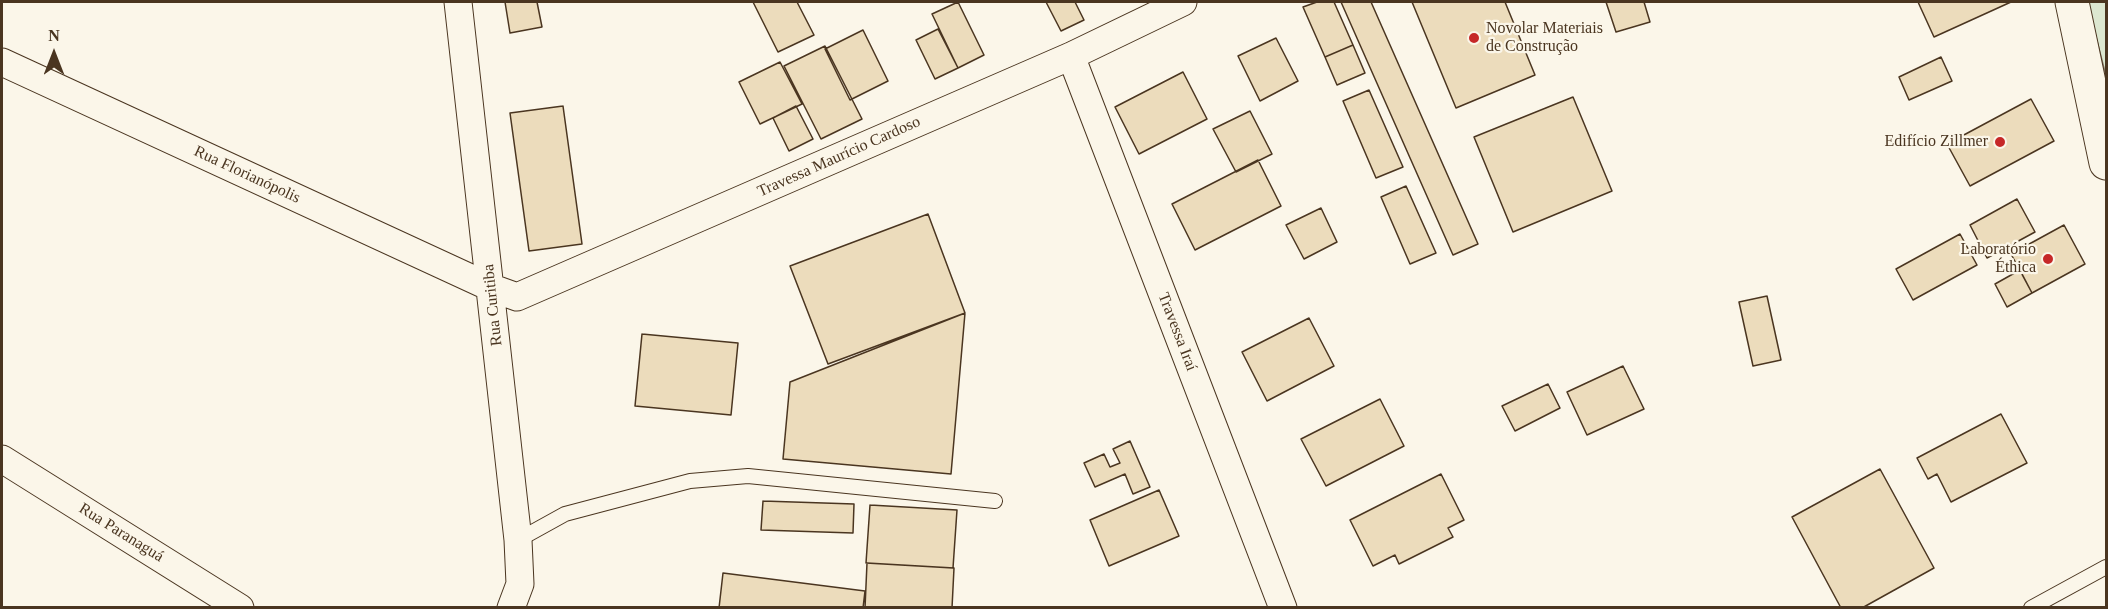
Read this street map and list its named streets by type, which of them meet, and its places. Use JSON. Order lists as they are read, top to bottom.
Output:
{
  "streets": {
    "street": [
      "Travessa Maurício Cardoso",
      "Rua Florianópolis",
      "Rua Curitiba",
      "Travessa Iraí",
      "Rua Paranaguá"
    ]
  },
  "crossings": [
    ["Travessa Maurício Cardoso", "Rua Florianópolis"],
    ["Travessa Maurício Cardoso", "Rua Curitiba"],
    ["Travessa Maurício Cardoso", "Travessa Iraí"],
    ["Rua Florianópolis", "Rua Curitiba"]
  ],
  "places": ["Novolar Materiais de Construção", "Edifício Zillmer", "Laboratório Éthica"],
  "north": "top"
}
